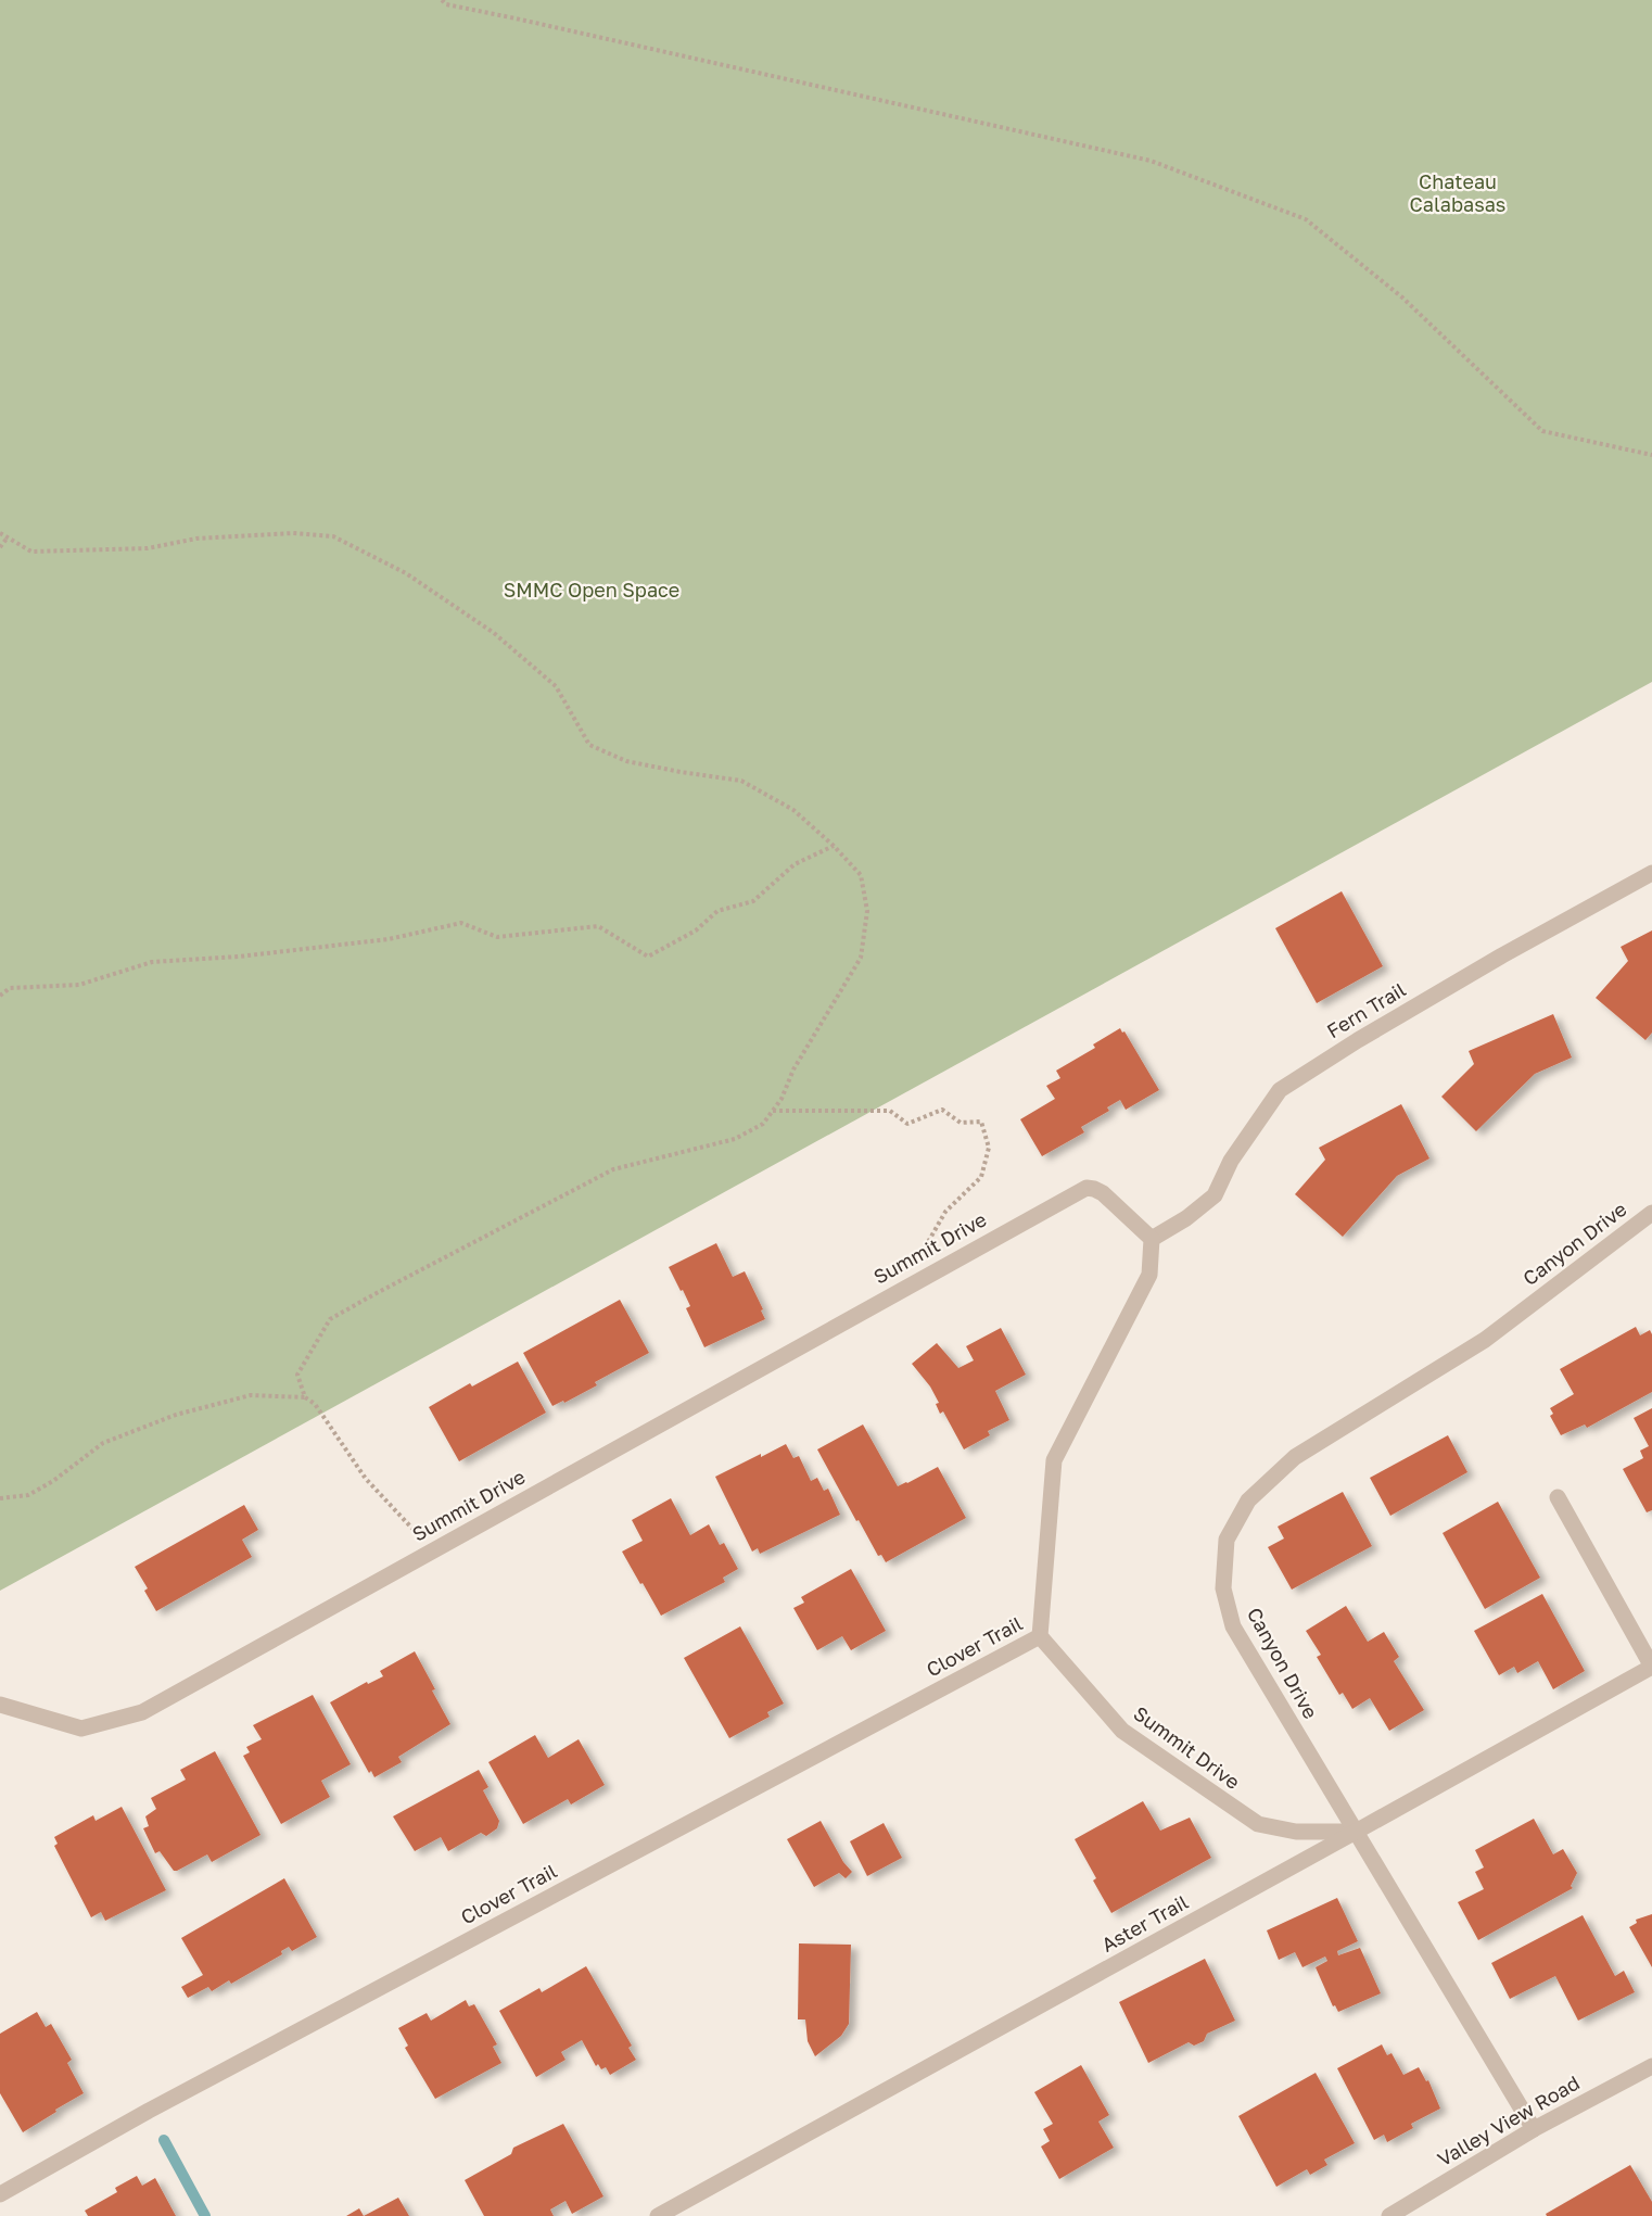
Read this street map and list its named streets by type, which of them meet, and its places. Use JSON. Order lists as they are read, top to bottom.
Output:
{
  "streets": {
    "street": [
      "Fern Trail",
      "Canyon Drive",
      "Summit Drive",
      "Clover Trail",
      "Aster Trail",
      "Valley View Road"
    ]
  },
  "crossings": [
    ["Fern Trail", "Summit Drive"],
    ["Canyon Drive", "Summit Drive"],
    ["Canyon Drive", "Aster Trail"],
    ["Canyon Drive", "Valley View Road"],
    ["Summit Drive", "Clover Trail"],
    ["Summit Drive", "Aster Trail"]
  ],
  "parks": ["Chateau Calabasas", "SMMC Open Space"]
}
